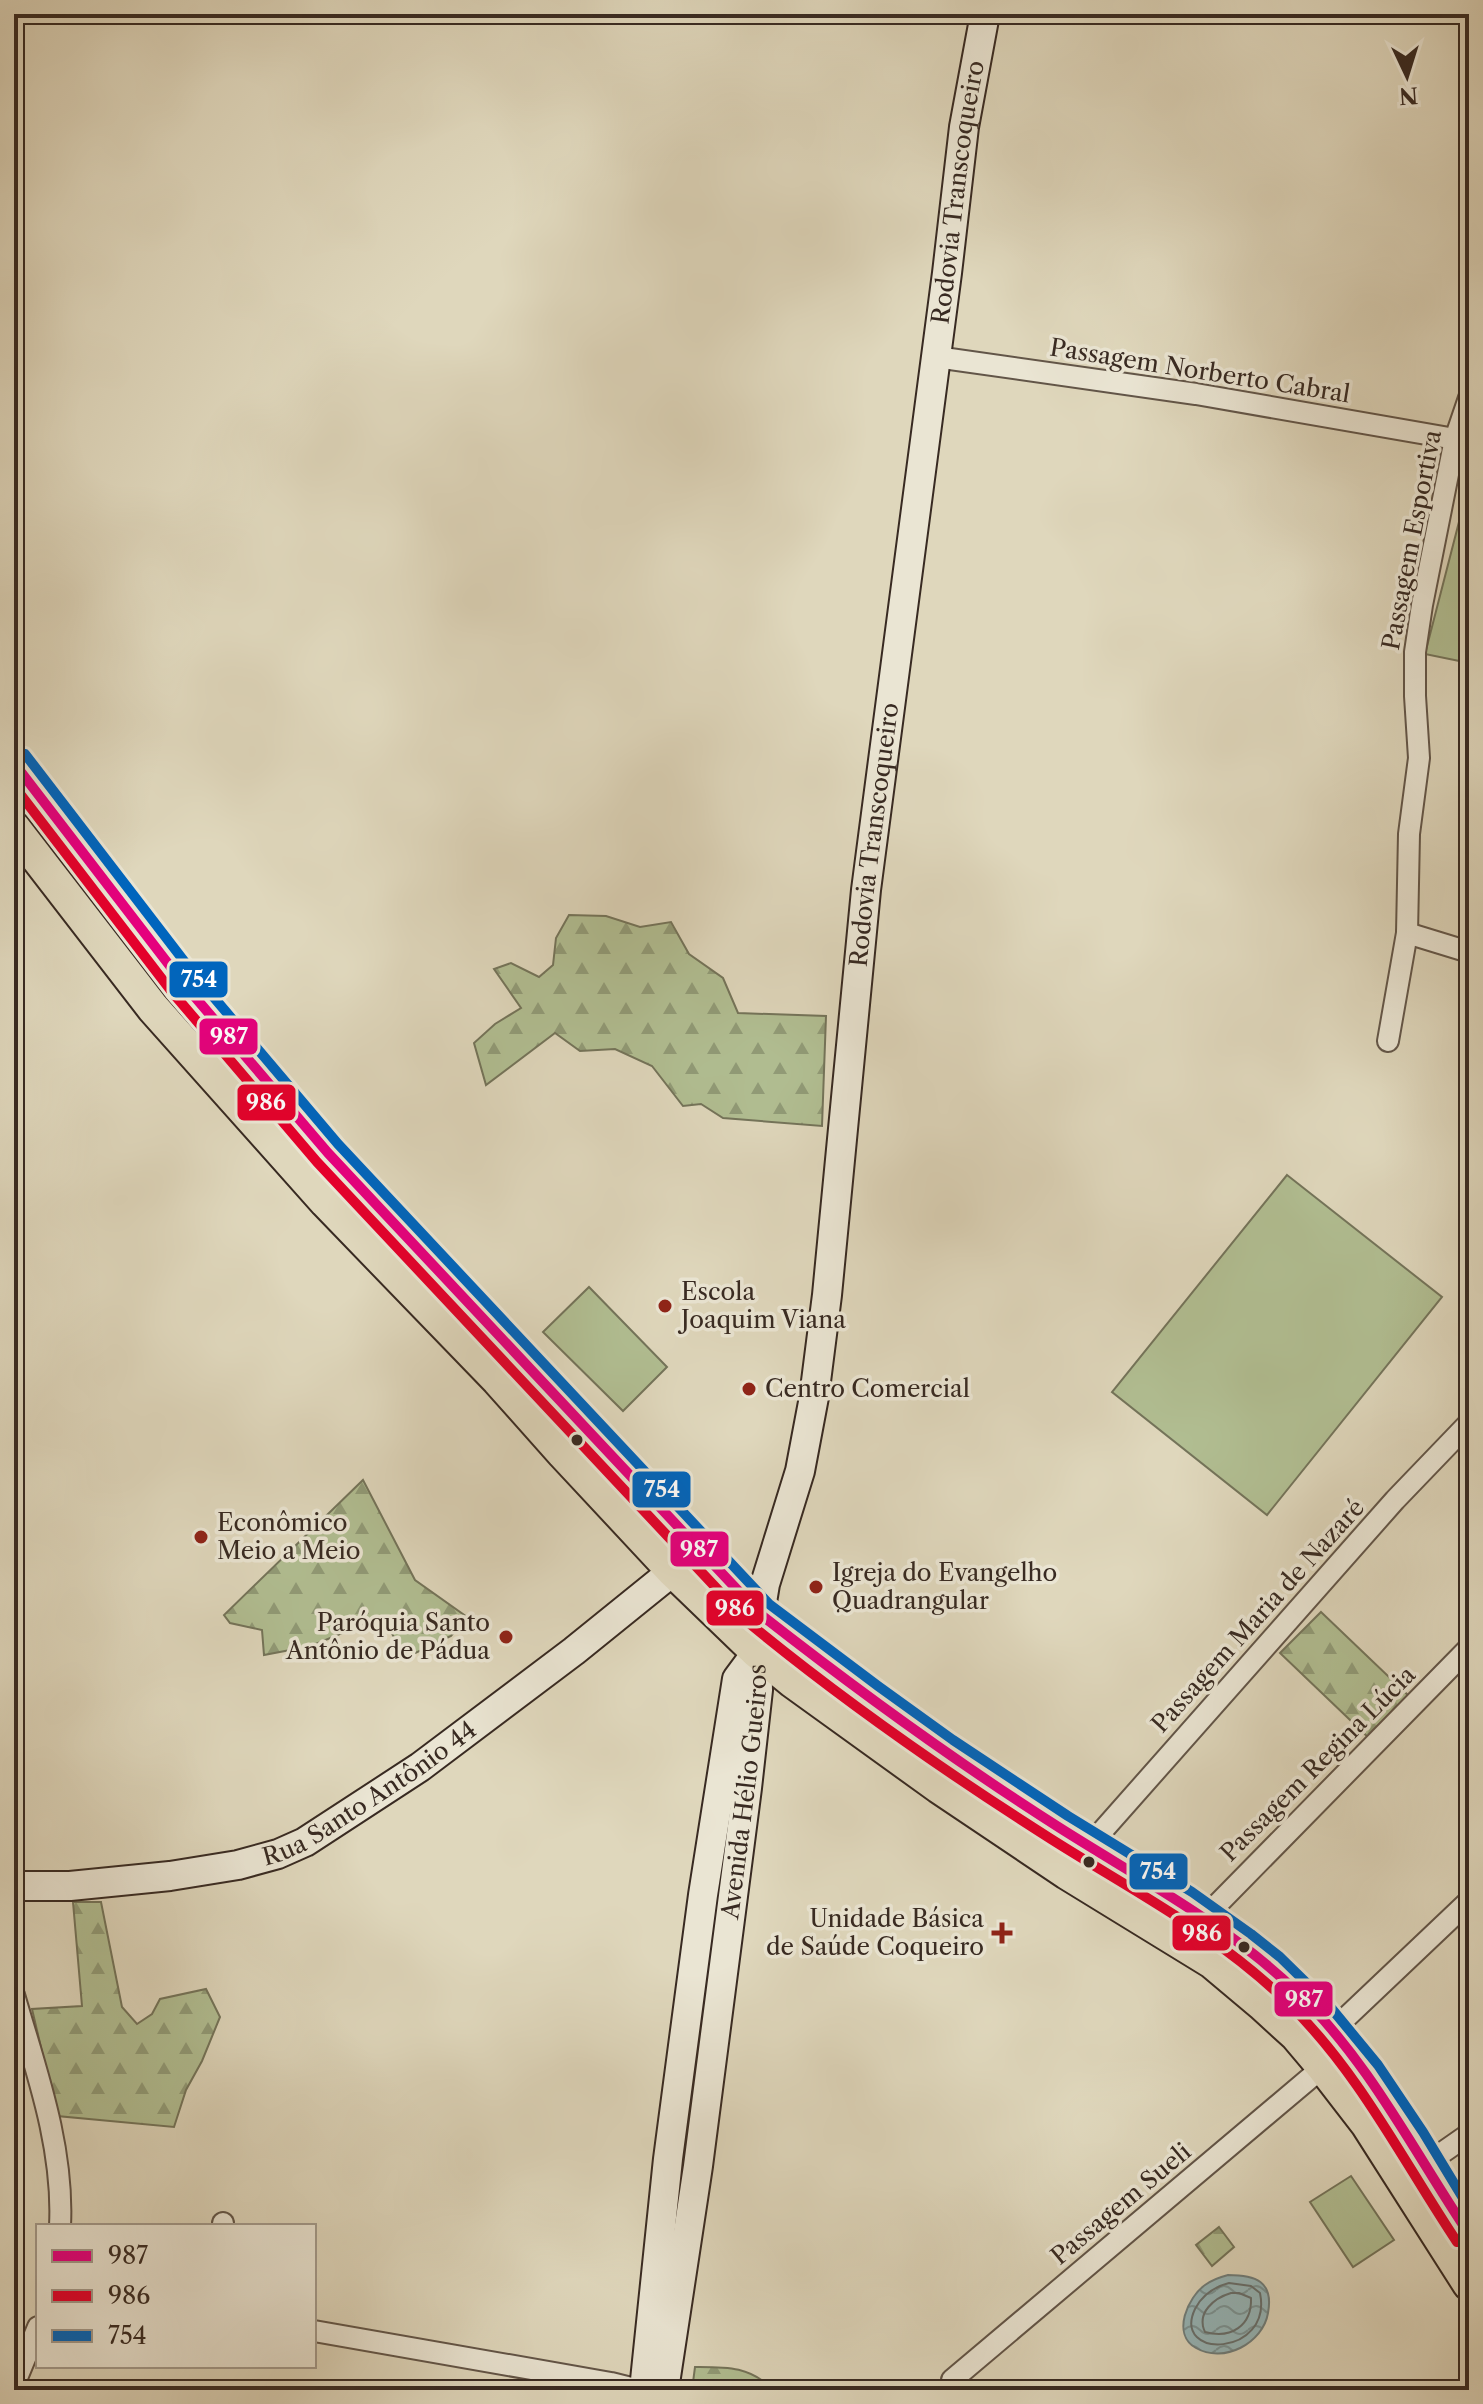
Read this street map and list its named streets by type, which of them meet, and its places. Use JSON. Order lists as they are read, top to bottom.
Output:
{
  "streets": {
    "main road": ["Rodovia Transcoqueiro", "Rua Santo Antônio 44", "Avenida Hélio Gueiros"],
    "street": [
      "Passagem Norberto Cabral",
      "Passagem Esportiva",
      "Passagem Maria de Nazaré",
      "Passagem Regina Lúcia",
      "Passagem Sueli"
    ]
  },
  "crossings": [
    ["Rodovia Transcoqueiro", "Passagem Norberto Cabral"],
    ["Rodovia Transcoqueiro", "Avenida Hélio Gueiros"],
    ["Passagem Norberto Cabral", "Passagem Esportiva"]
  ],
  "places": {
    "other": [
      "Escola Joaquim Viana",
      "Centro Comercial",
      "Econômico Meio a Meio",
      "Igreja do Evangelho Quadrangular",
      "Paróquia Santo Antônio de Pádua"
    ],
    "health": ["Unidade Básica de Saúde Coqueiro"]
  },
  "lines": ["transit line 754", "transit line 987", "transit line 986"],
  "legend": ["987", "986", "754"],
  "north": "bottom"
}
